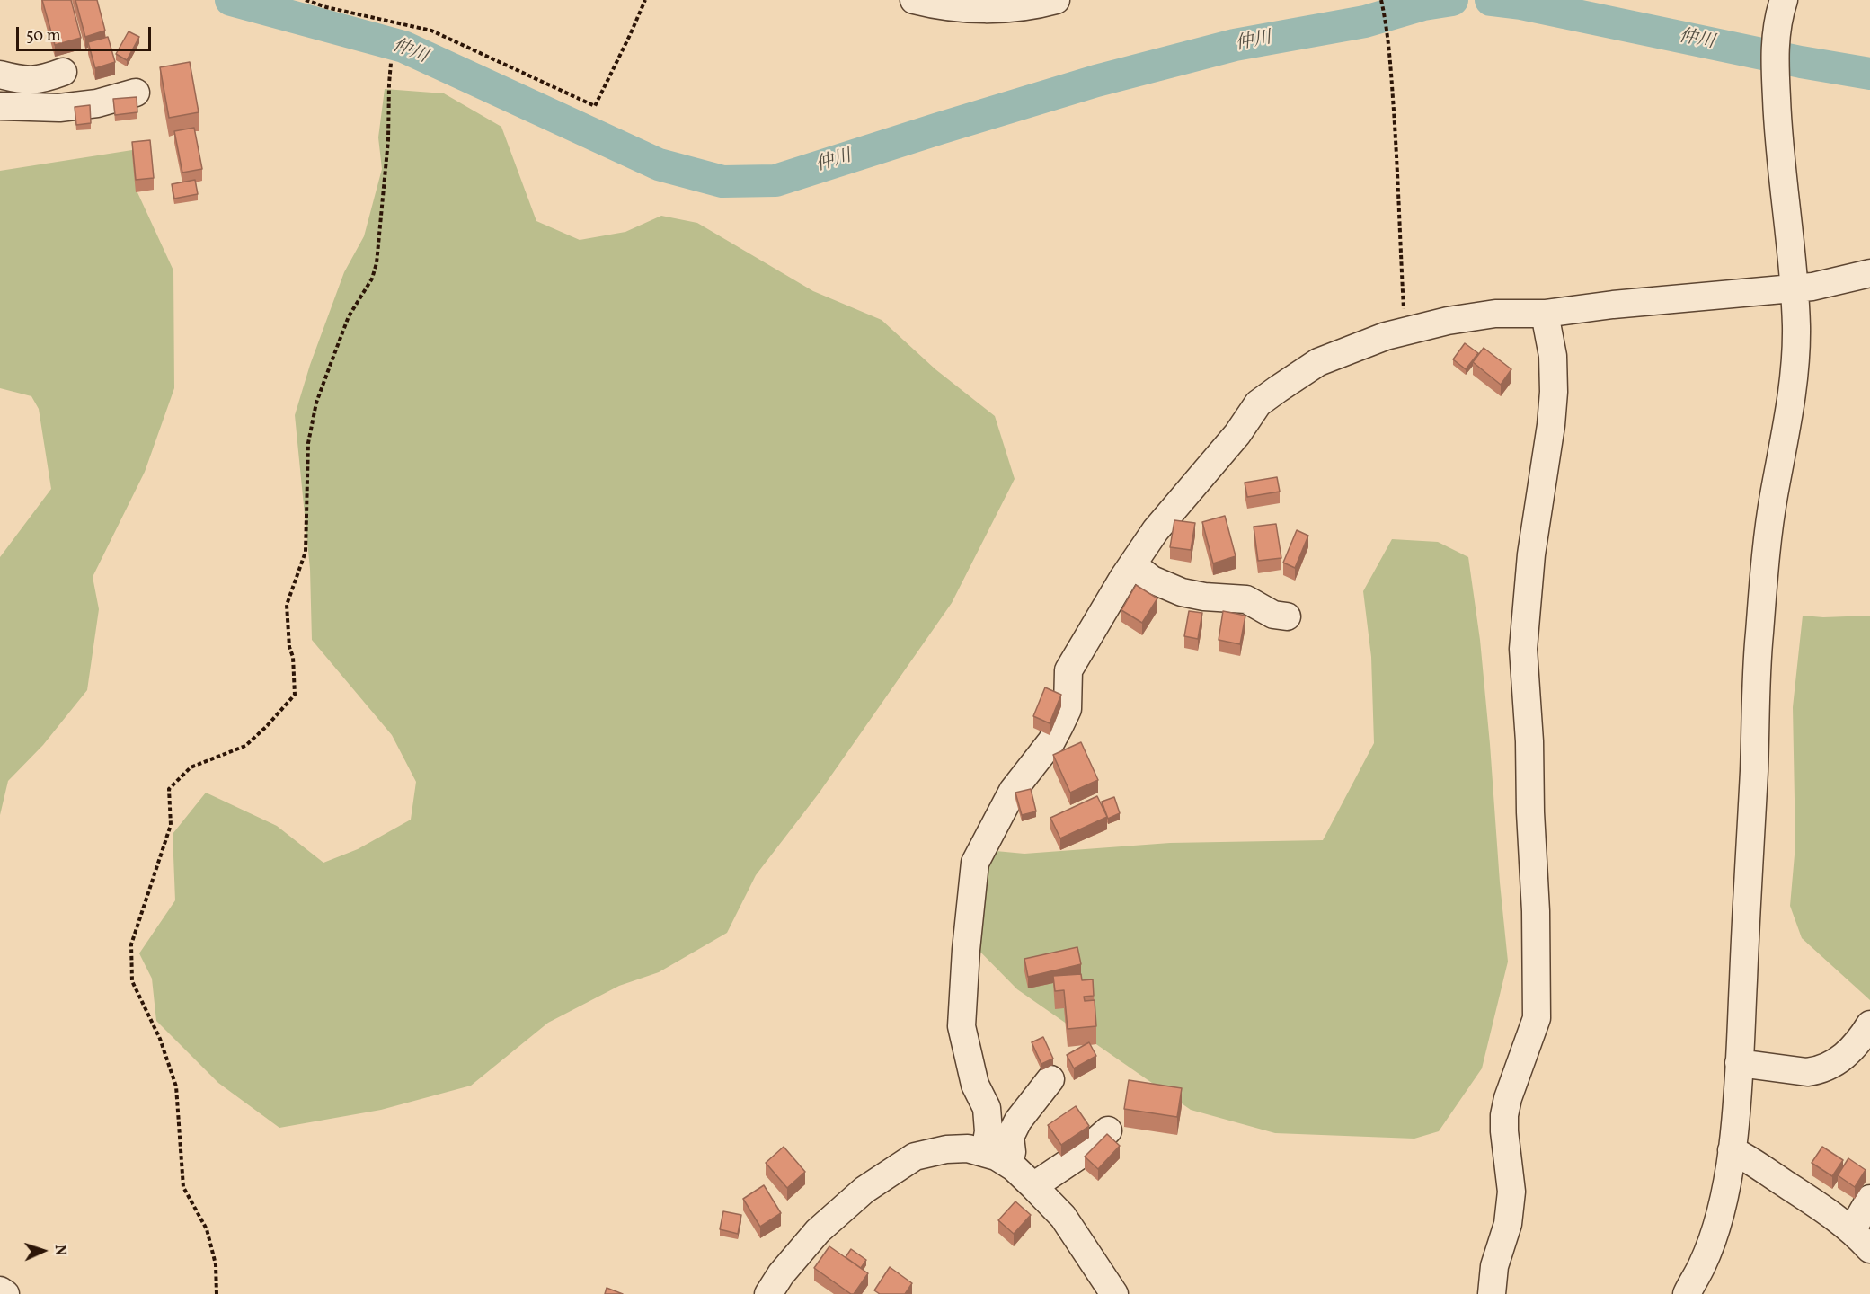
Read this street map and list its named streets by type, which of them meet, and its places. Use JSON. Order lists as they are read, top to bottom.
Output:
{
  "water": ["仲川"],
  "scale_bar": "50 m",
  "north": "right"
}
